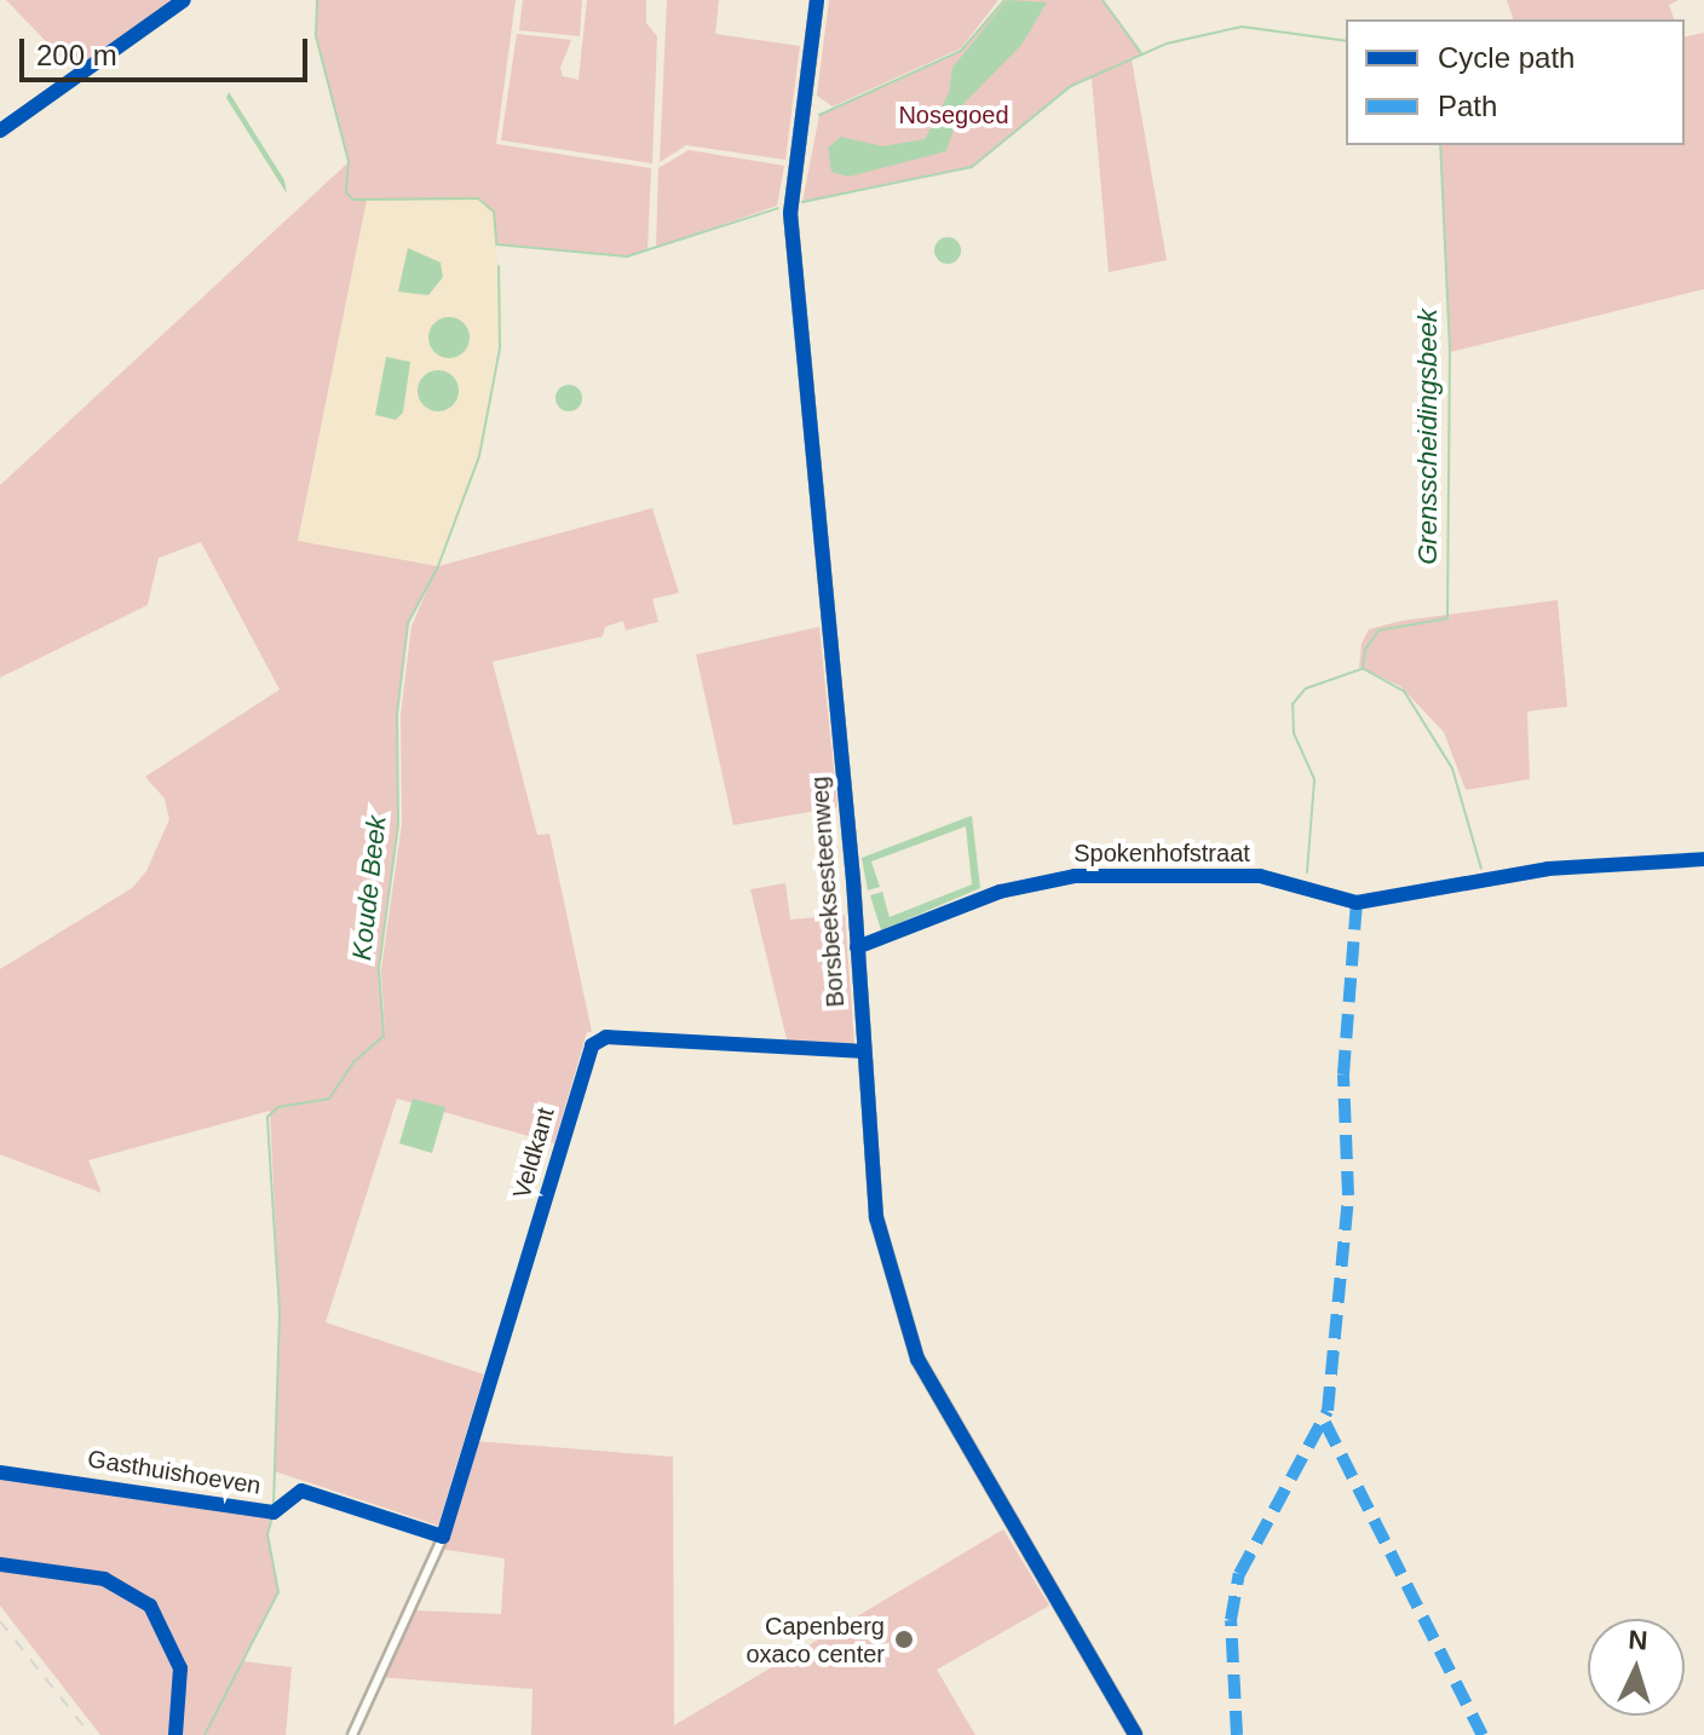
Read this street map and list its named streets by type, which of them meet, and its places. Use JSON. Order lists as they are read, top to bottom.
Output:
{
  "streets": {
    "street": [
      "Spokenhofstraat",
      "Borsbeeksesteenweg",
      "Veldkant",
      "Gasthuishoeven"
    ]
  },
  "crossings": [
    ["Spokenhofstraat", "Borsbeeksesteenweg"],
    ["Borsbeeksesteenweg", "Veldkant"],
    ["Veldkant", "Gasthuishoeven"]
  ],
  "water": ["Grensscheidingsbeek", "Koude Beek"],
  "parks": ["Nosegoed"],
  "places": ["Capenberg oxaco center"],
  "legend": ["Cycle path", "Path"],
  "scale_bar": "200 m",
  "north": "top"
}
